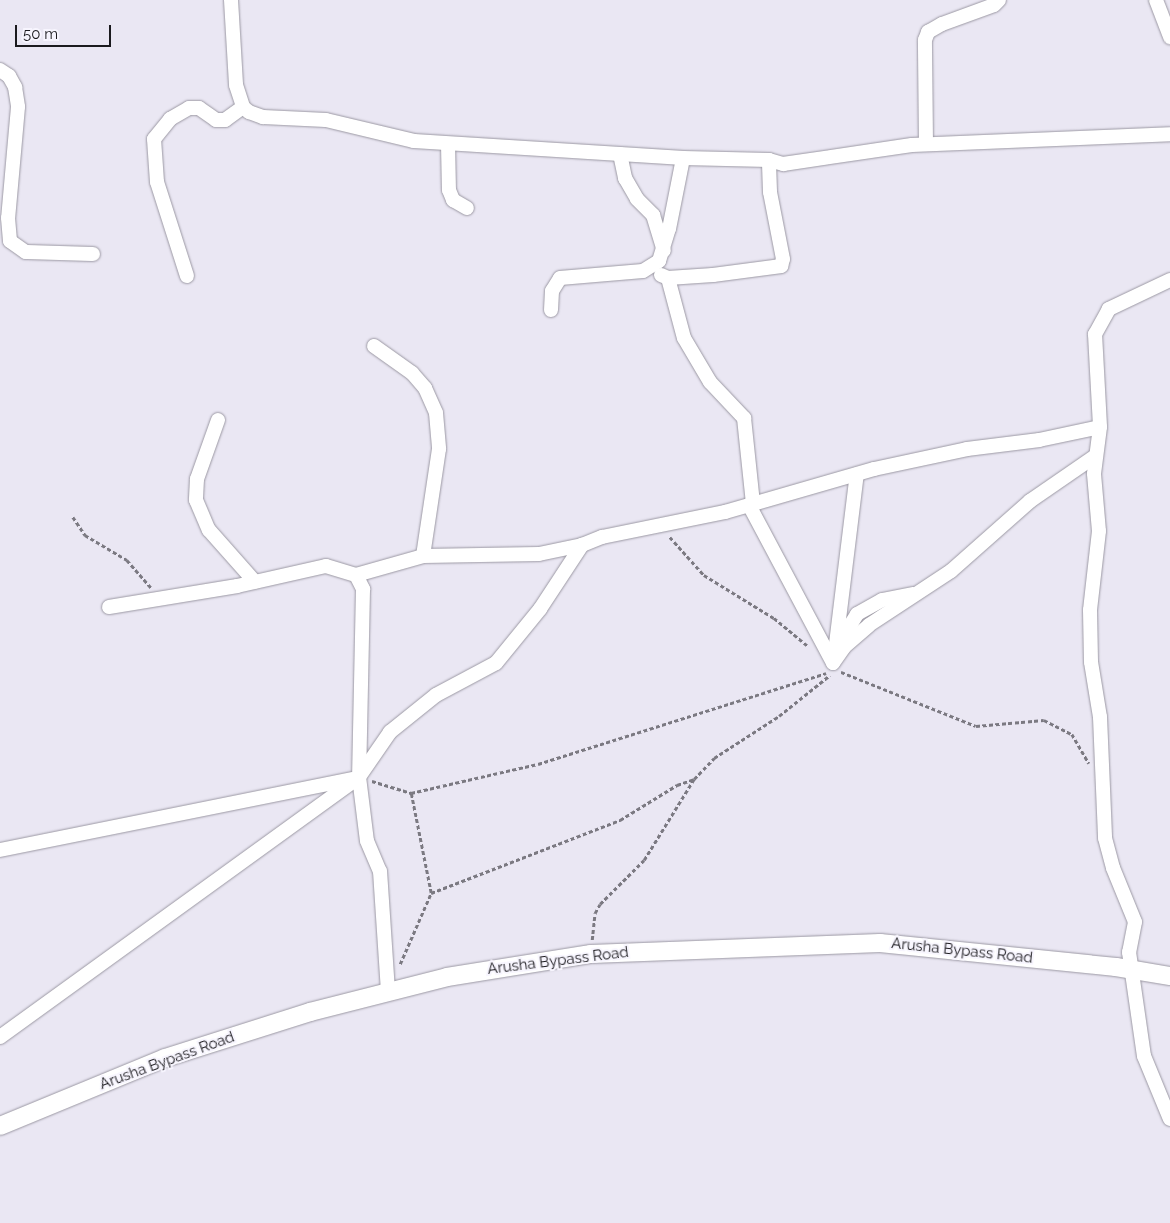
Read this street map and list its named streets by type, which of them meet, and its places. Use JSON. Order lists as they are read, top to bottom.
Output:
{
  "streets": {
    "main road": ["Arusha Bypass Road"]
  },
  "scale_bar": "50 m"
}
